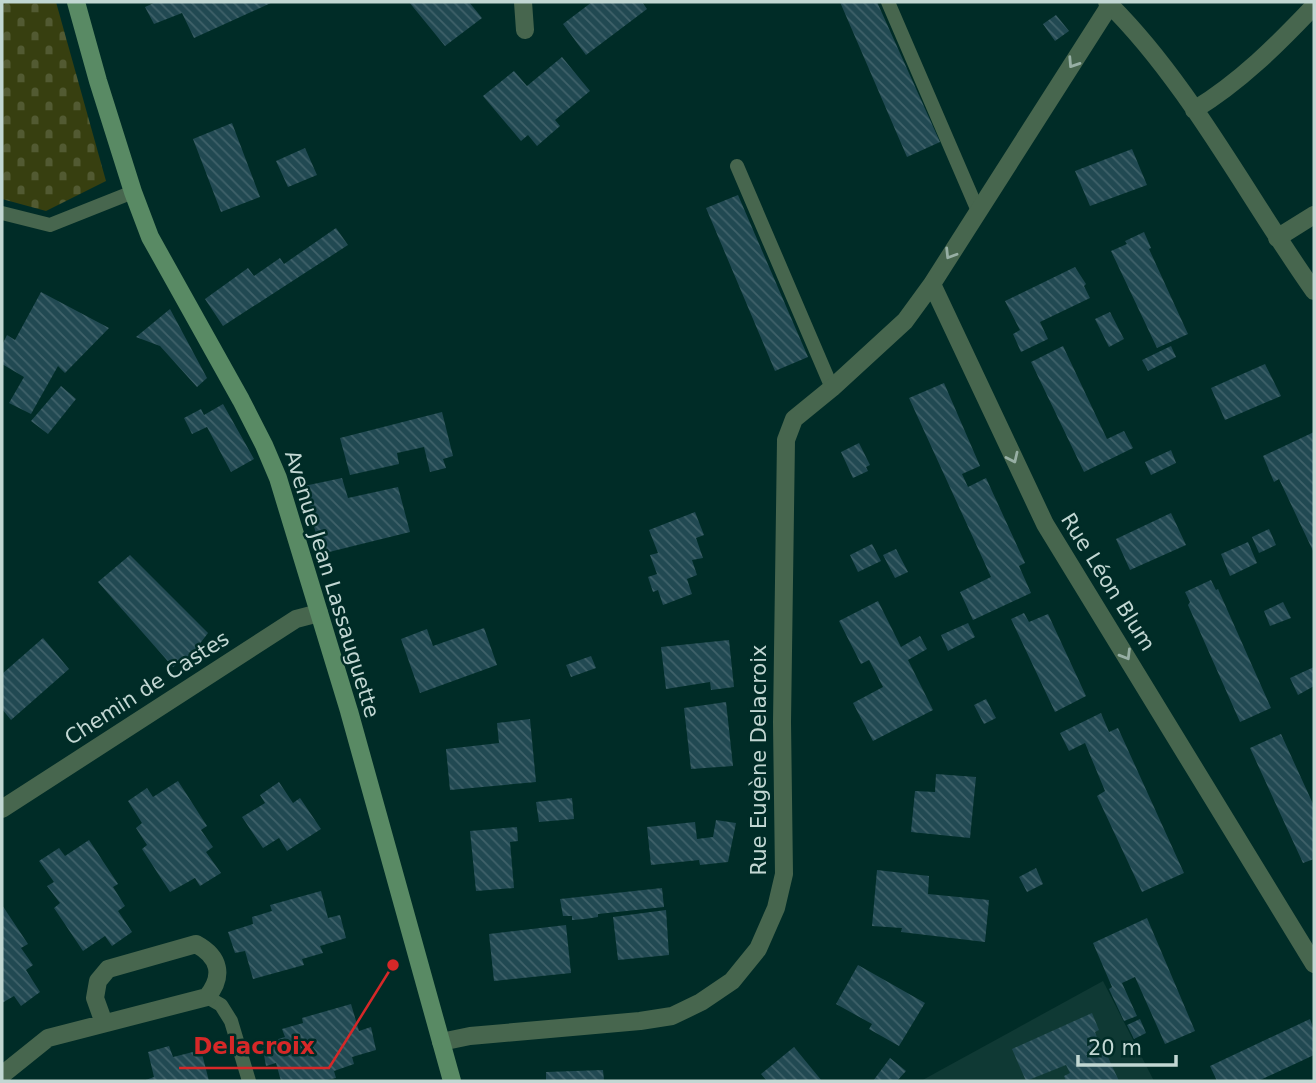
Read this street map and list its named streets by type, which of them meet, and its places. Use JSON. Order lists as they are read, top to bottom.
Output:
{
  "streets": {
    "street": [
      "Rue Léon Blum",
      "Avenue Jean Lassauguette",
      "Chemin de Castes",
      "Rue Eugène Delacroix"
    ]
  },
  "crossings": [
    ["Rue Léon Blum", "Rue Eugène Delacroix"],
    ["Avenue Jean Lassauguette", "Chemin de Castes"],
    ["Avenue Jean Lassauguette", "Rue Eugène Delacroix"]
  ],
  "one_way": ["Rue Léon Blum"],
  "places": ["Delacroix"],
  "scale_bar": "20 m"
}
